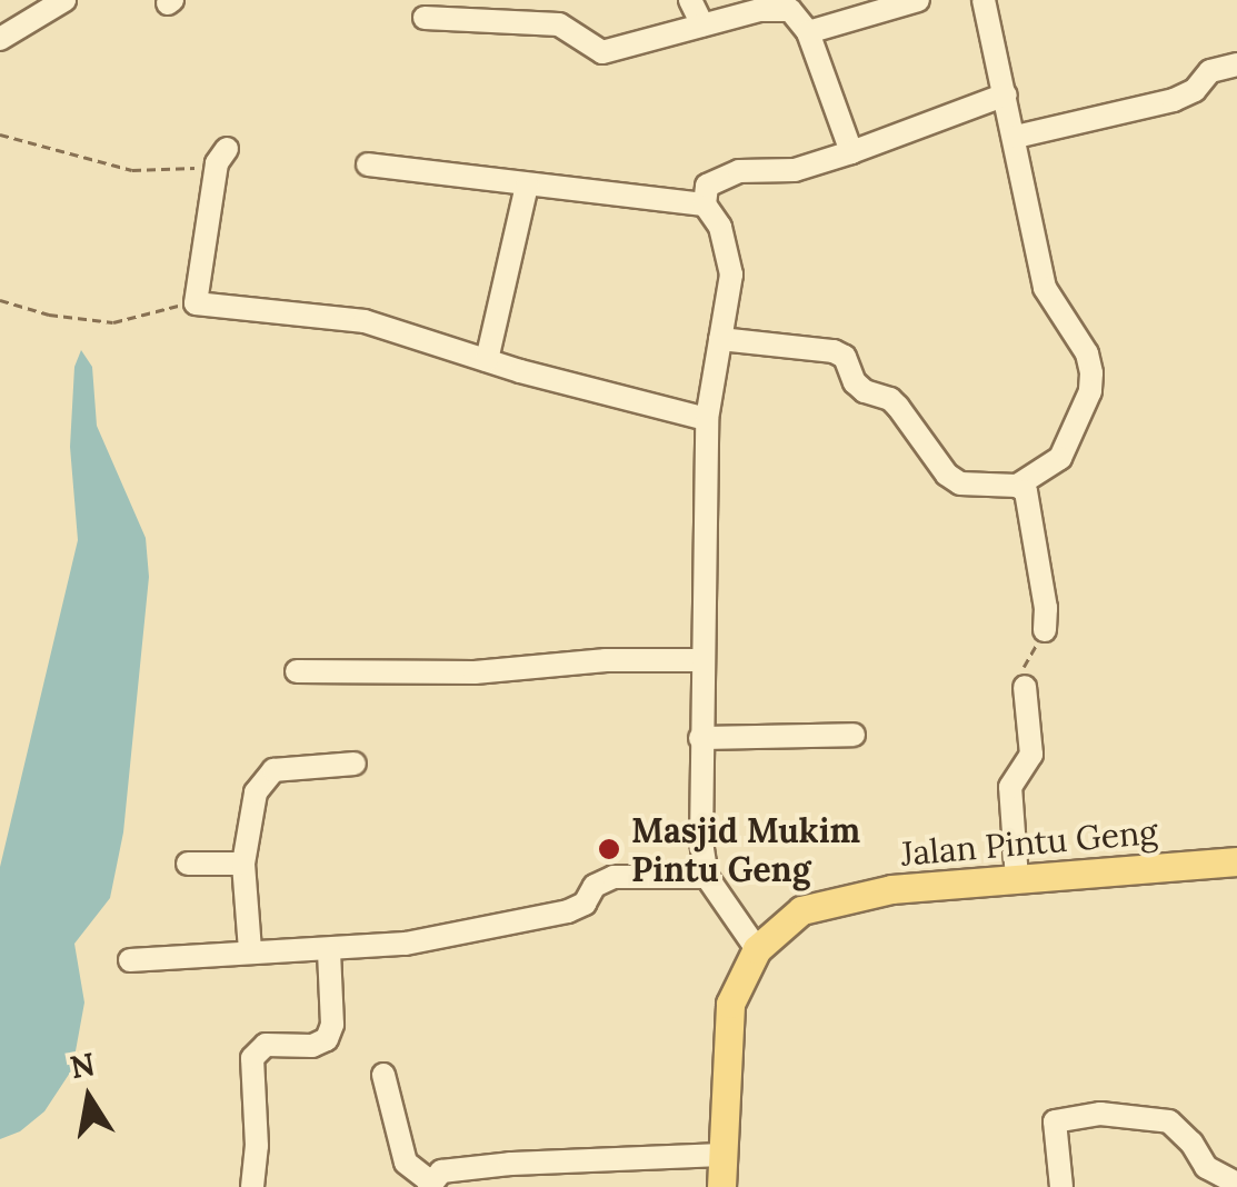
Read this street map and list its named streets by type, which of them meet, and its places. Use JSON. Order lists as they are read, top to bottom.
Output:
{
  "streets": {
    "main road": ["Jalan Pintu Geng"]
  },
  "places": ["Masjid Mukim Pintu Geng"],
  "north": "top"
}
